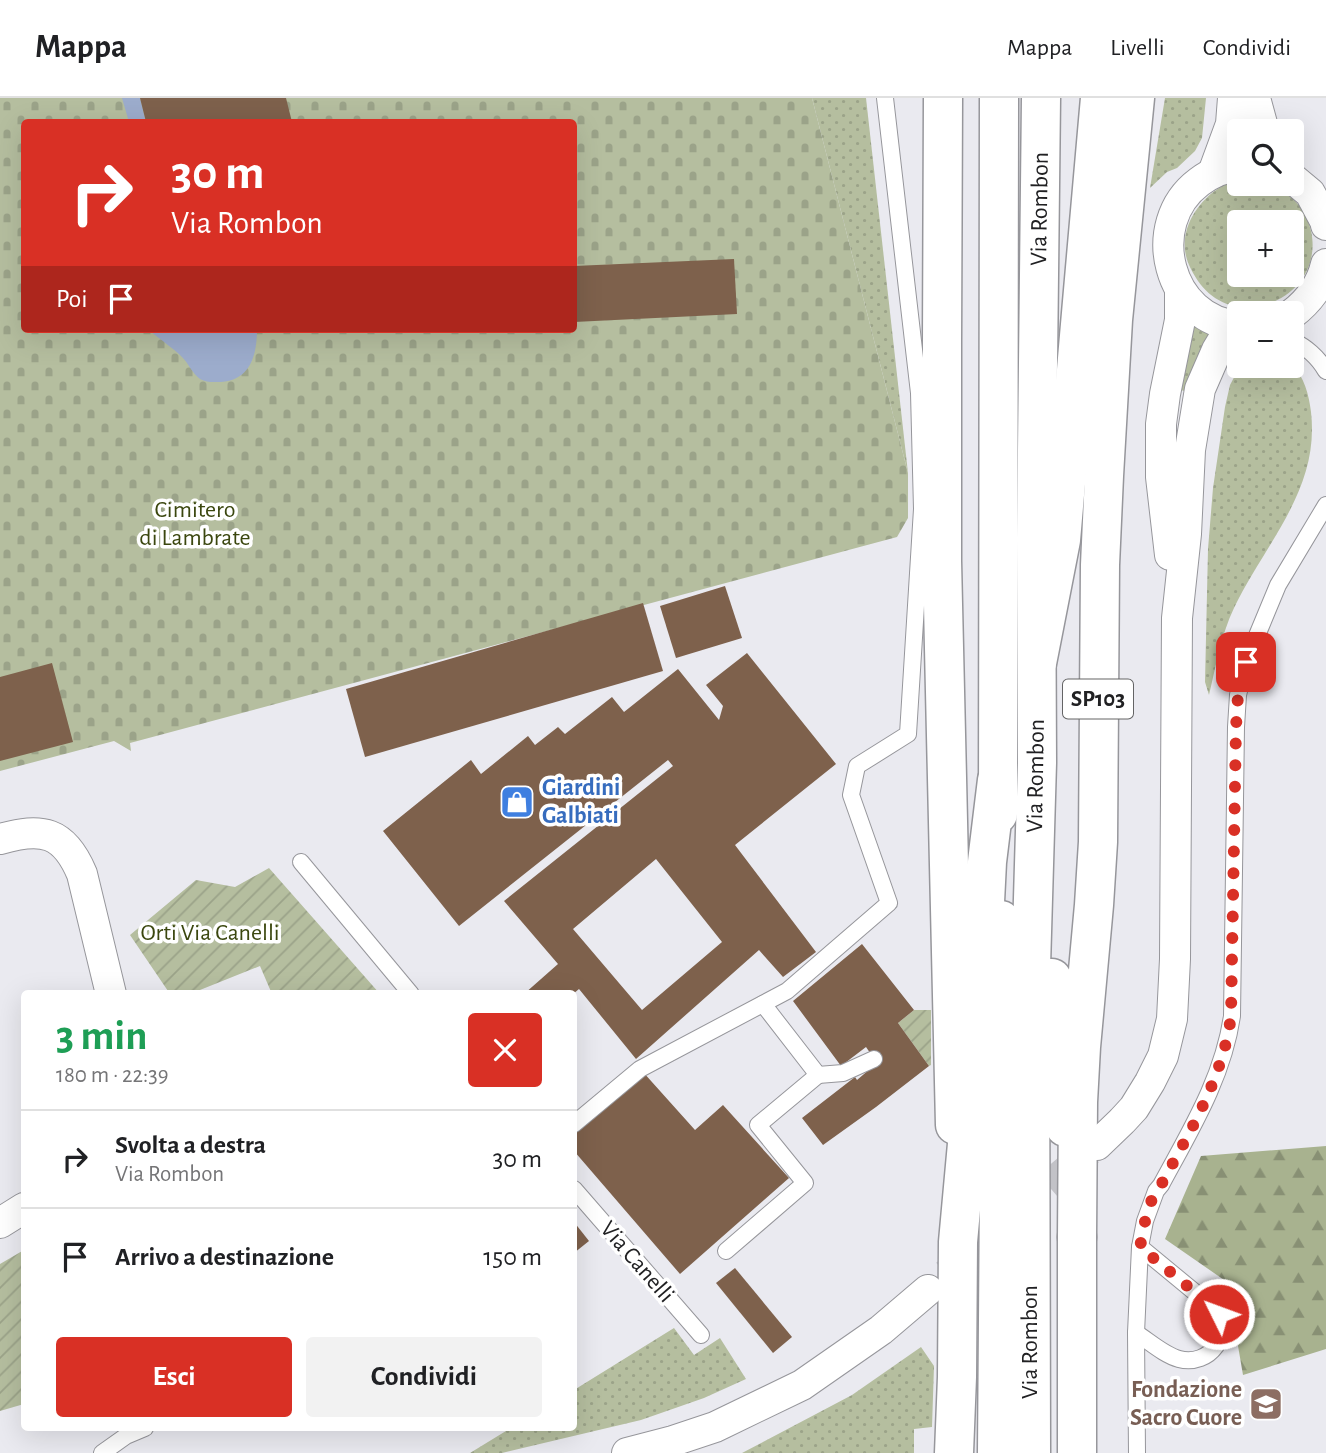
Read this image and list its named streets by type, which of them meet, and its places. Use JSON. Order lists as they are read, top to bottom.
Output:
{
  "streets": {
    "main road": ["Via Rombon", "SP103"],
    "lane": ["Via Canelli"]
  },
  "crossings": [
    ["Via Rombon", "SP103"]
  ],
  "parks": ["Cimitero di Lambrate", "Orti Via Canelli"],
  "places": {
    "shop": ["Giardini Galbiati"],
    "school or university": ["Fondazione Sacro Cuore"]
  },
  "page": {
    "header": "Mappa",
    "nav": ["Mappa", "Livelli", "Condividi"],
    "map_buttons": ["+", "−"],
    "turn": ["30 m", "Via Rombon"],
    "then": "Poi",
    "heading": ["3 min", "180 m · 22:39"],
    "list": [
      {
        "name": "Svolta a destra",
        "note": "Via Rombon",
        "value": "30 m"
      },
      {
        "name": "Arrivo a destinazione",
        "value": "150 m"
      }
    ],
    "buttons": ["Esci", "Condividi"]
  }
}
